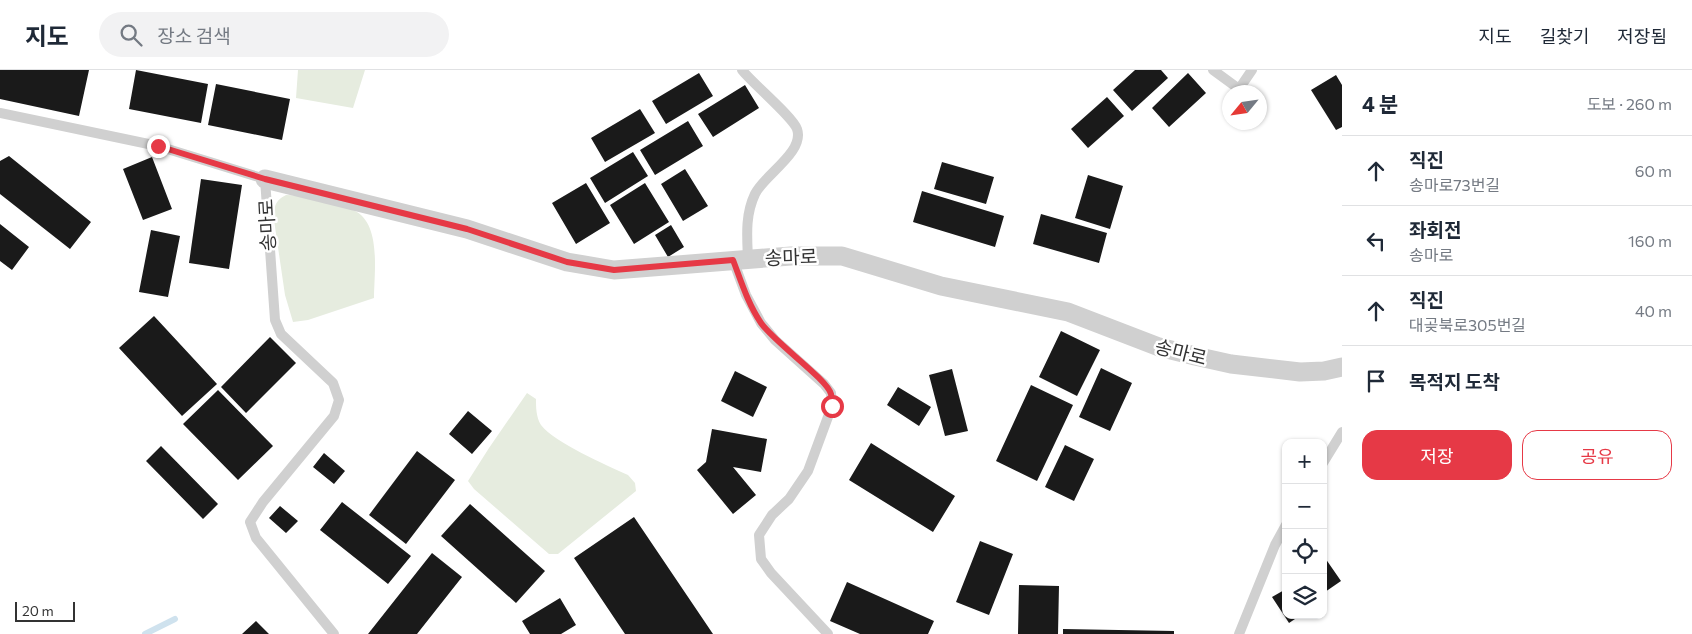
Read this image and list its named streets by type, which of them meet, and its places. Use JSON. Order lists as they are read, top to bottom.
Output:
{
  "streets": {
    "street": ["송마로"]
  },
  "scale_bar": "20 m",
  "north": "bottom left",
  "page": {
    "header": "지도",
    "search": "장소 검색",
    "nav": ["지도", "길찾기", "저장됨"],
    "heading": ["4 분", "도보 · 260 m"],
    "list": [
      ["직진", "송마로73번길", "60 m"],
      ["좌회전", "송마로", "160 m"],
      ["직진", "대곶북로305번길", "40 m"],
      "목적지 도착"
    ],
    "buttons": ["저장", "공유"],
    "map_buttons": ["+", "−"],
    "scale": "20 m"
  }
}
